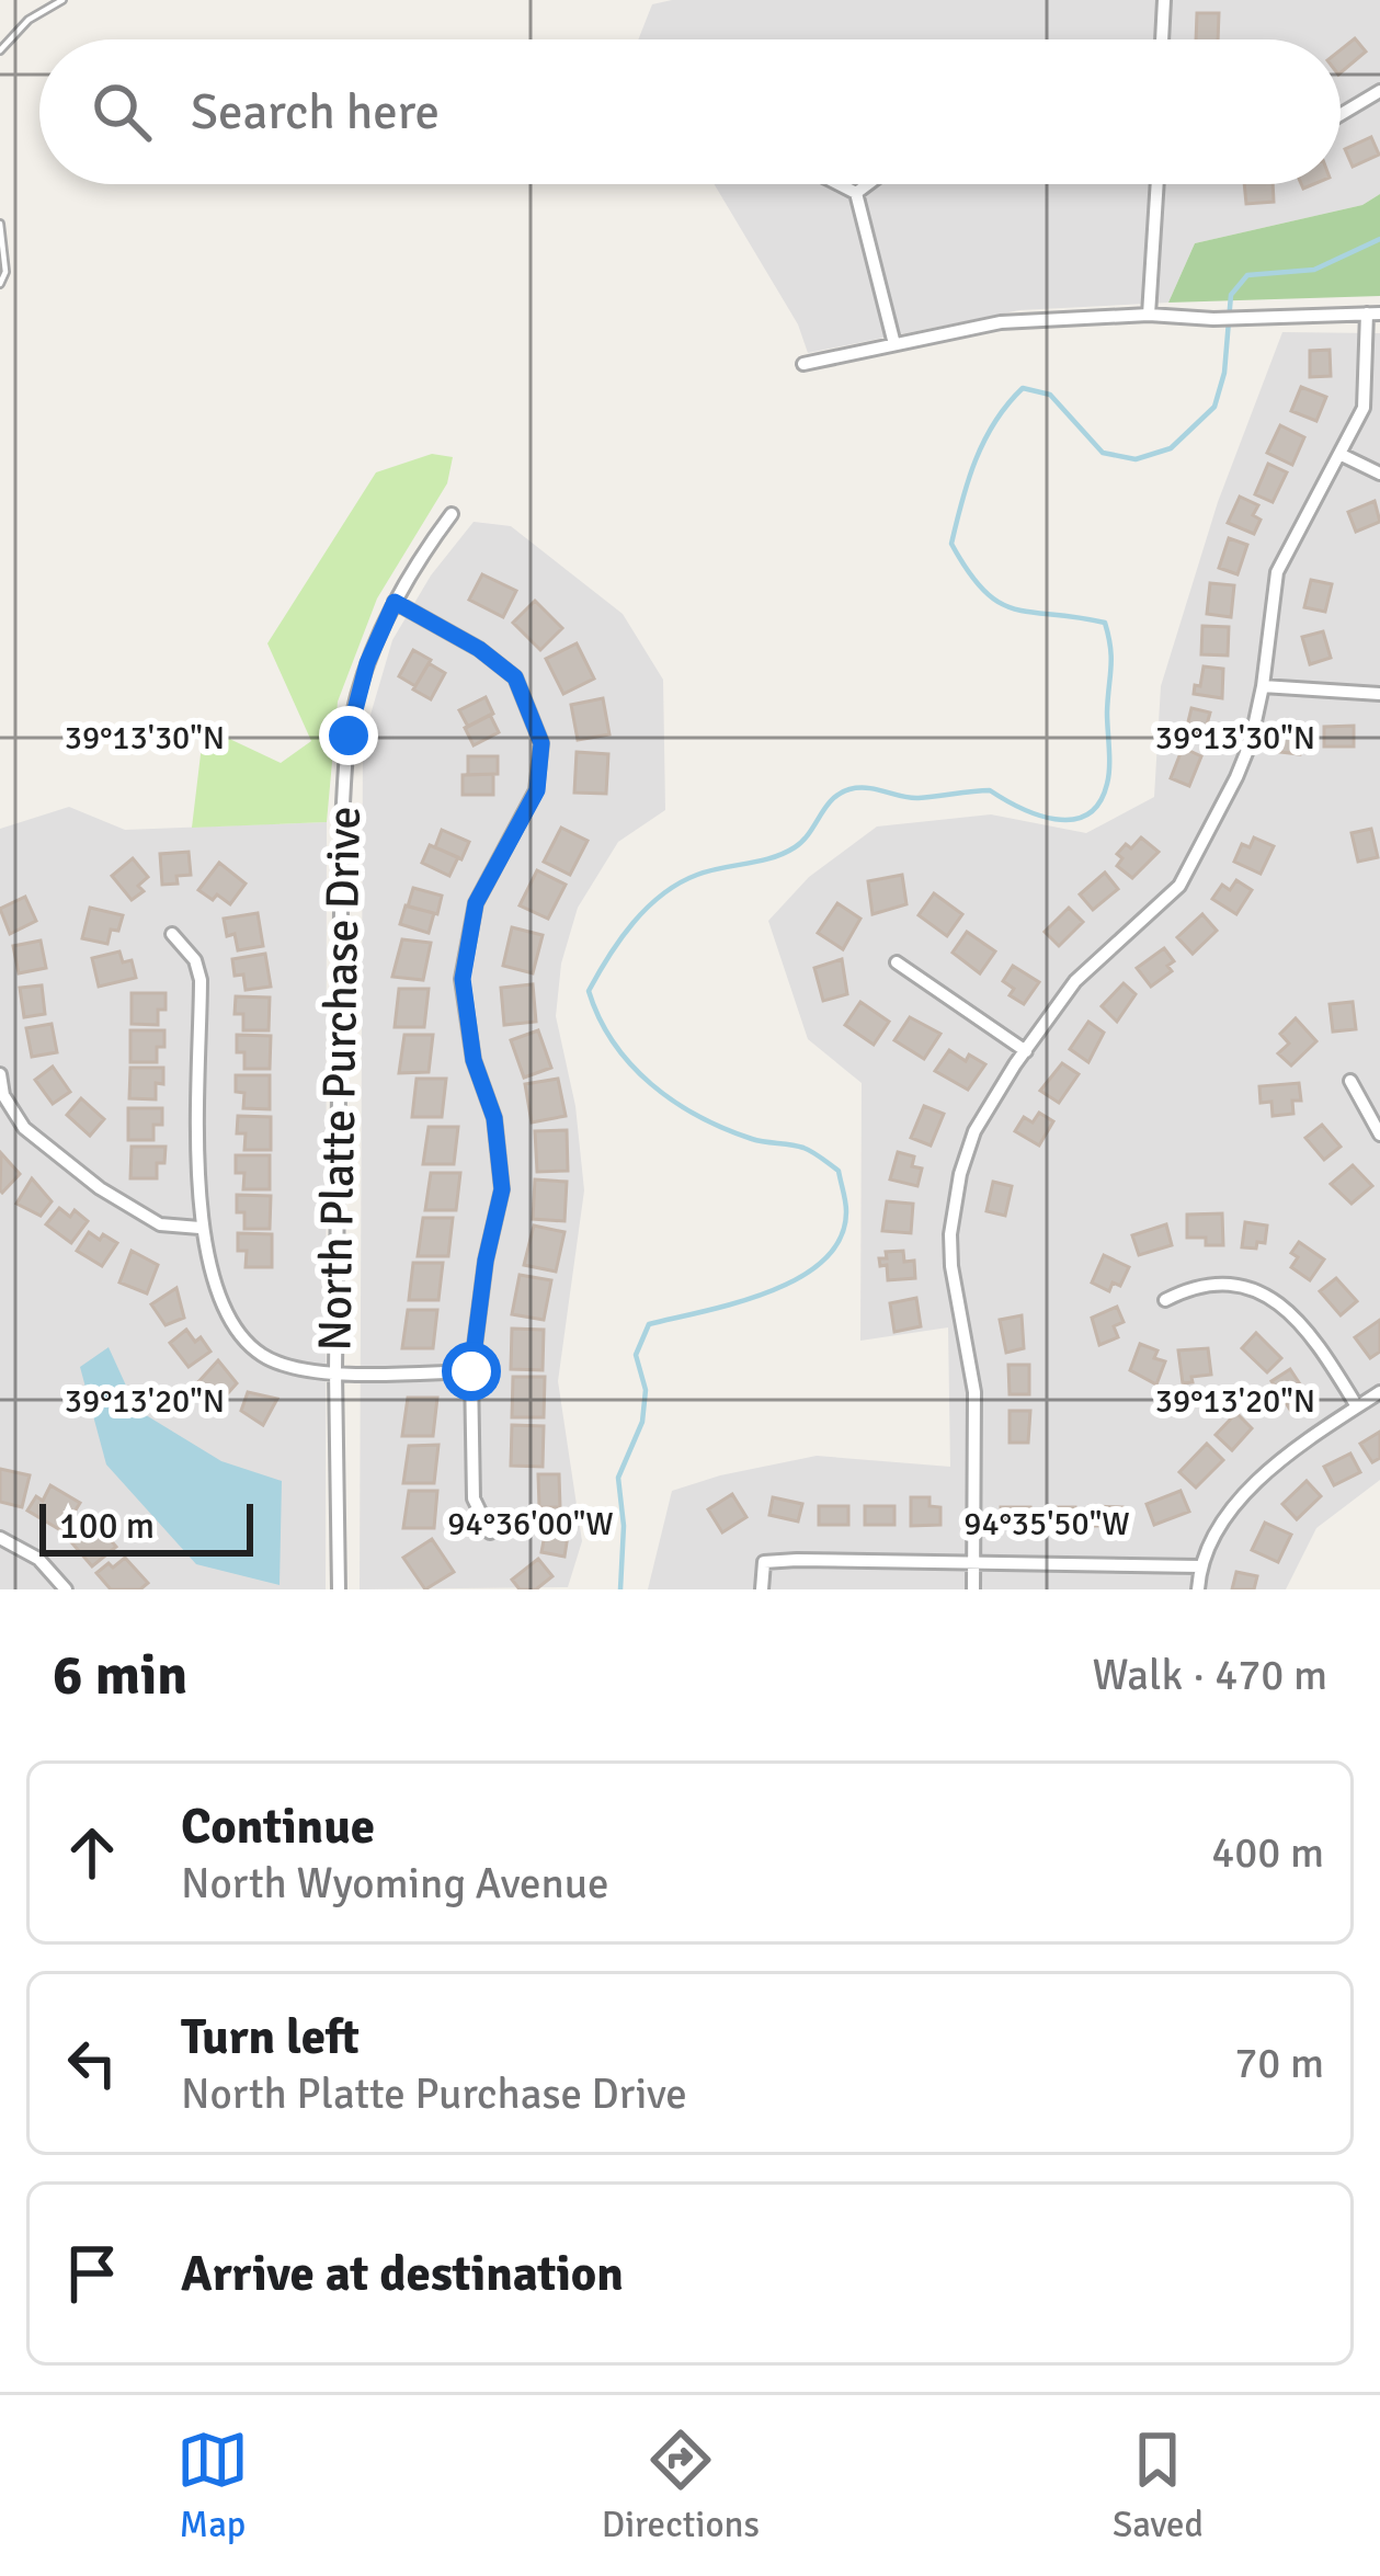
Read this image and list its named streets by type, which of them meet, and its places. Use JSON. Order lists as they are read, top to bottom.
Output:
{
  "streets": {
    "street": ["North Platte Purchase Drive"]
  },
  "scale_bar": "100 m",
  "page": {
    "search": "Search here",
    "scale": "100 m",
    "heading": ["6 min", "Walk · 470 m"],
    "list": [
      ["Continue", "North Wyoming Avenue", "400 m"],
      ["Turn left", "North Platte Purchase Drive", "70 m"],
      "Arrive at destination"
    ],
    "nav": ["Map", "Directions", "Saved"]
  },
  "coordinates": [
    "39°13'30\"N",
    "39°13'20\"N",
    "94°36'00\"W",
    "94°35'50\"W"
  ]
}
